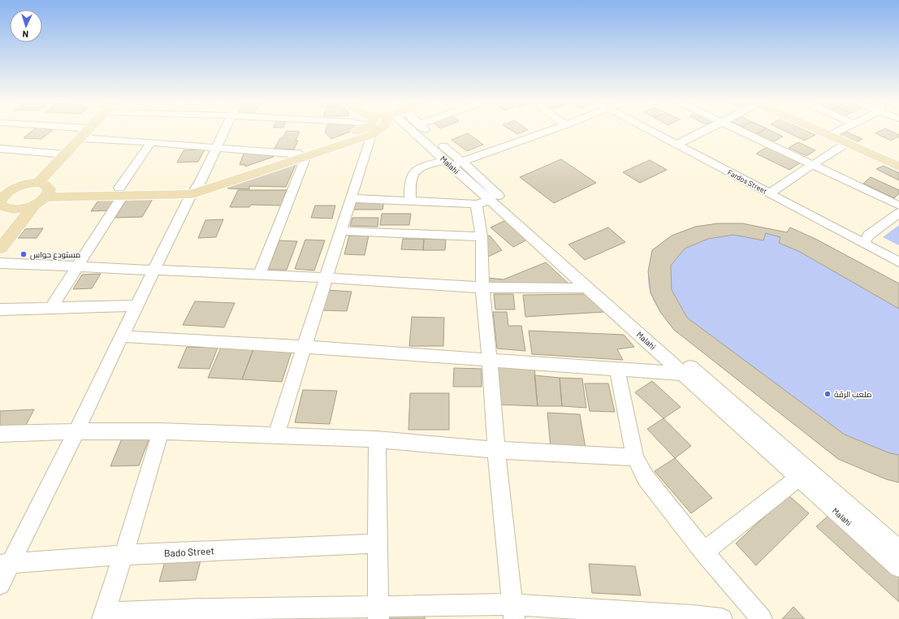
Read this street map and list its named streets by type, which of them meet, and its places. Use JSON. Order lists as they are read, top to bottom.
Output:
{
  "streets": {
    "street": ["Malahi", "Fardos Street", "Bado Street"]
  },
  "places": ["مستودع حواس", "ملعب الرقة"],
  "north": "bottom"
}
